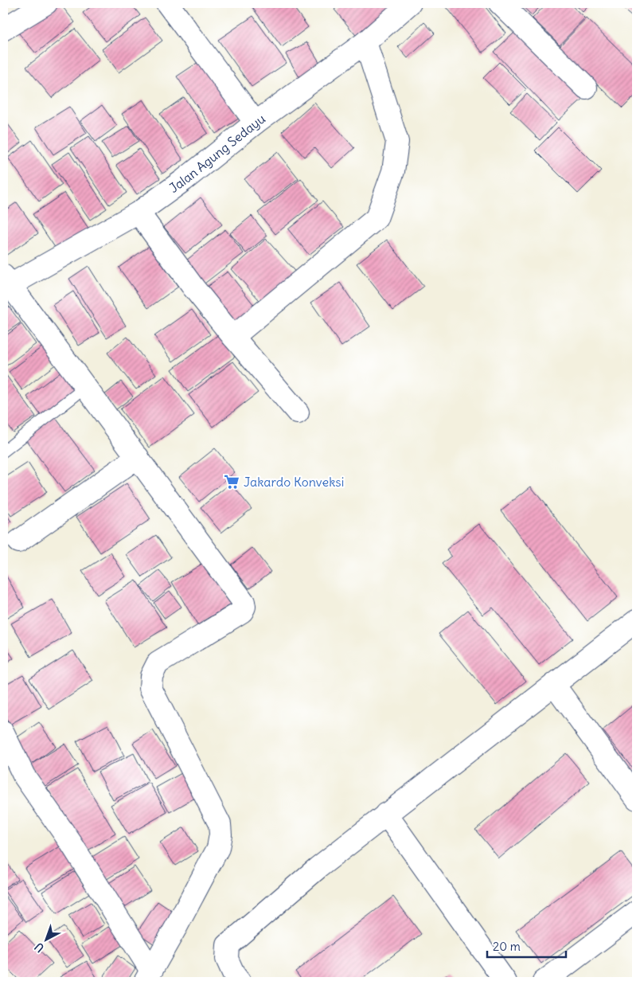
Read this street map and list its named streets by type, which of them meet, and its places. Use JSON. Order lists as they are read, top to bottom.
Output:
{
  "streets": {
    "street": ["Jalan Agung Sedayu"]
  },
  "places": {
    "supermarket": ["Jakardo Konveksi"]
  },
  "scale_bar": "20 m",
  "north": "bottom left"
}
